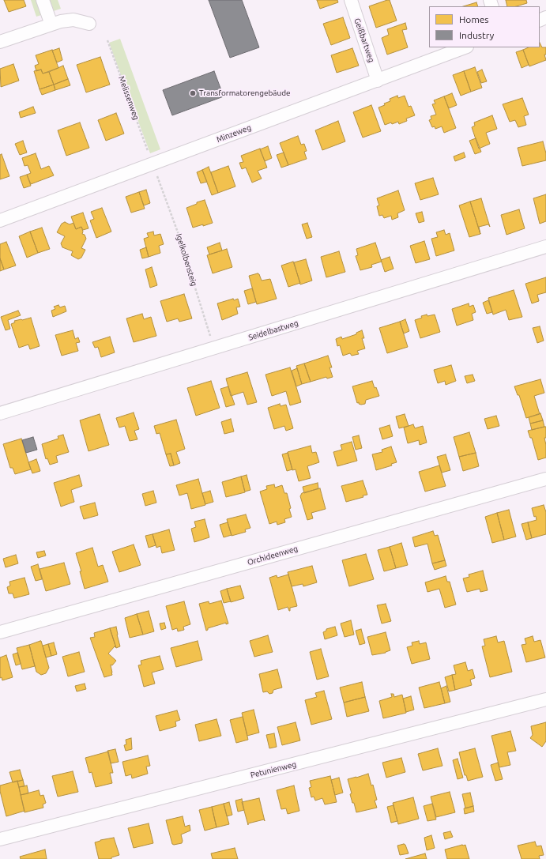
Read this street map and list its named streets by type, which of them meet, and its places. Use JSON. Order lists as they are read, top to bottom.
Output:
{
  "streets": {
    "street": [
      "Geißbartweg",
      "Minzeweg",
      "Seidelbastweg",
      "Orchideenweg",
      "Petunienweg"
    ],
    "path": ["Melissenweg", "Igelkolbensteig"]
  },
  "crossings": [
    ["Geißbartweg", "Minzeweg"],
    ["Igelkolbensteig", "Seidelbastweg"]
  ],
  "places": ["Transformatorengebäude"],
  "legend": ["Homes", "Industry"]
}
